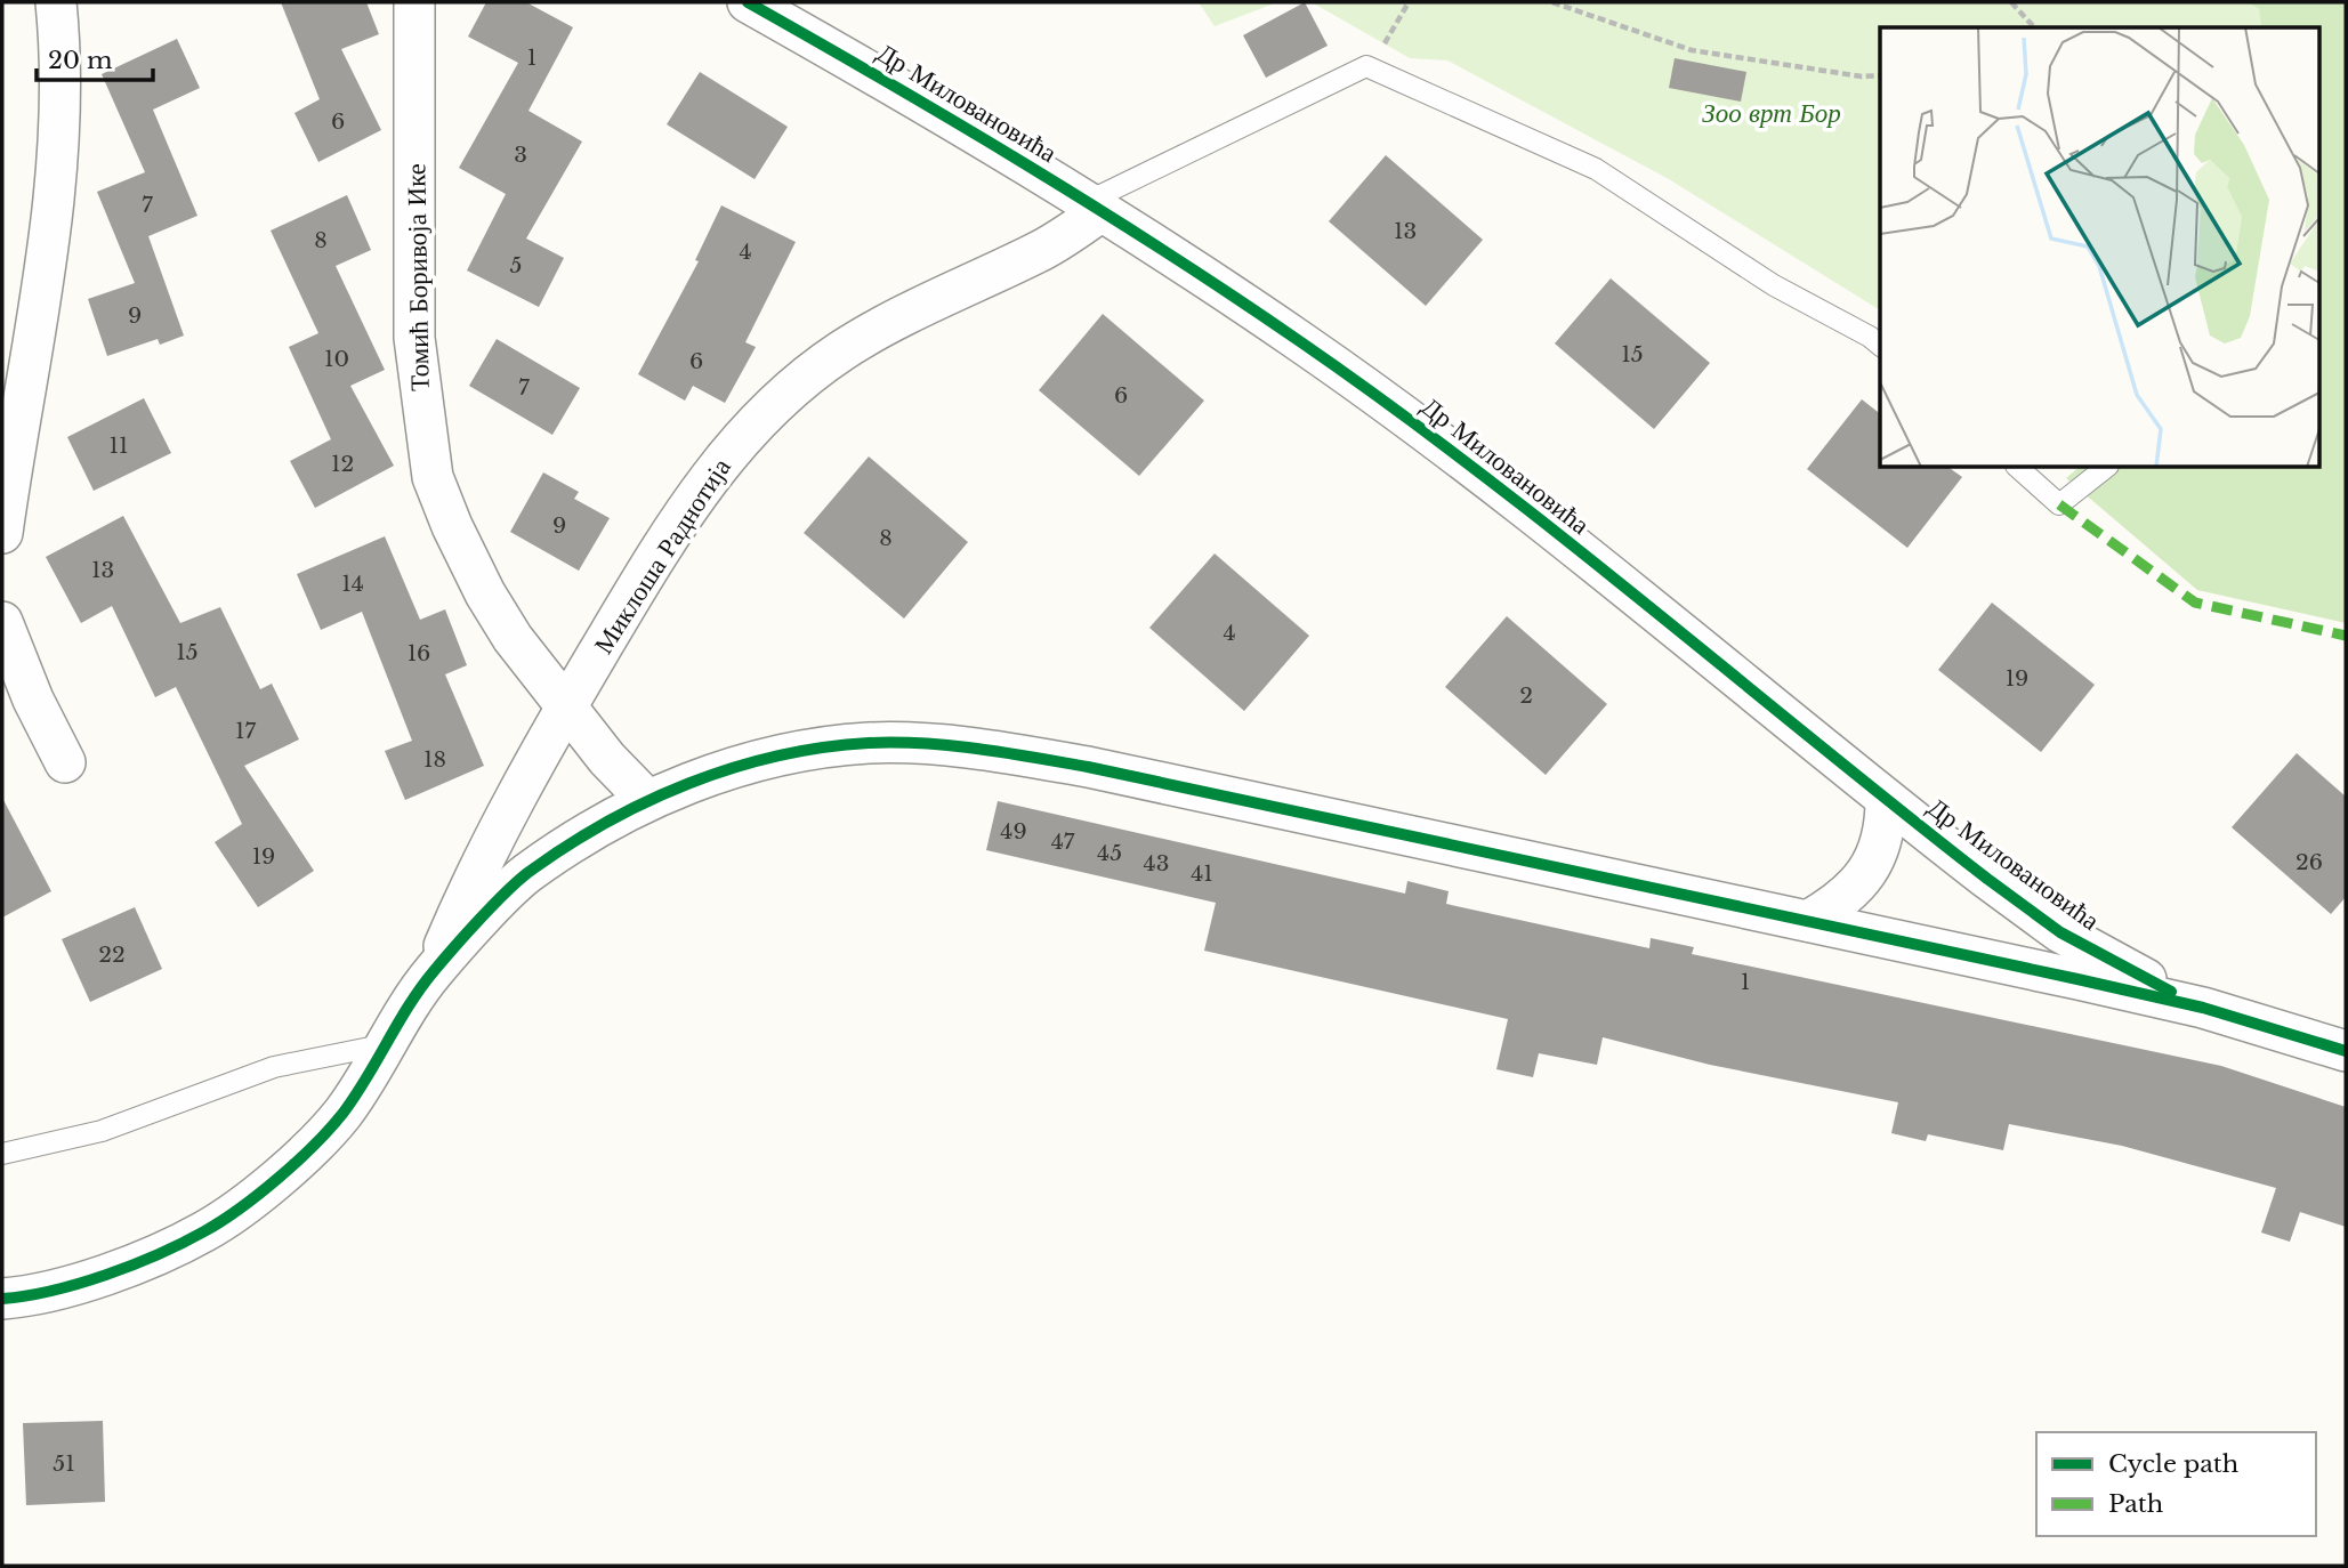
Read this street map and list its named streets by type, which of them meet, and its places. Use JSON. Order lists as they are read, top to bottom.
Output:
{
  "streets": {
    "street": ["Др Миловановића", "Томић Боривоја Ике", "Миклоша Раднотија"]
  },
  "crossings": [
    ["Др Миловановића", "Миклоша Раднотија"],
    ["Томић Боривоја Ике", "Миклоша Раднотија"]
  ],
  "parks": ["Зоо врт Бор"],
  "house_numbers": [
    "1",
    "6",
    "3",
    "7",
    "13",
    "8",
    "4",
    "5",
    "9",
    "15",
    "10",
    "6",
    "7",
    "6",
    "11",
    "12",
    "9",
    "8",
    "13",
    "14",
    "4",
    "15",
    "16",
    "19",
    "2",
    "17",
    "18",
    "49",
    "47",
    "45",
    "19",
    "26",
    "43",
    "41",
    "22",
    "1",
    "51"
  ],
  "legend": ["Cycle path", "Path"],
  "scale_bar": "20 m"
}
